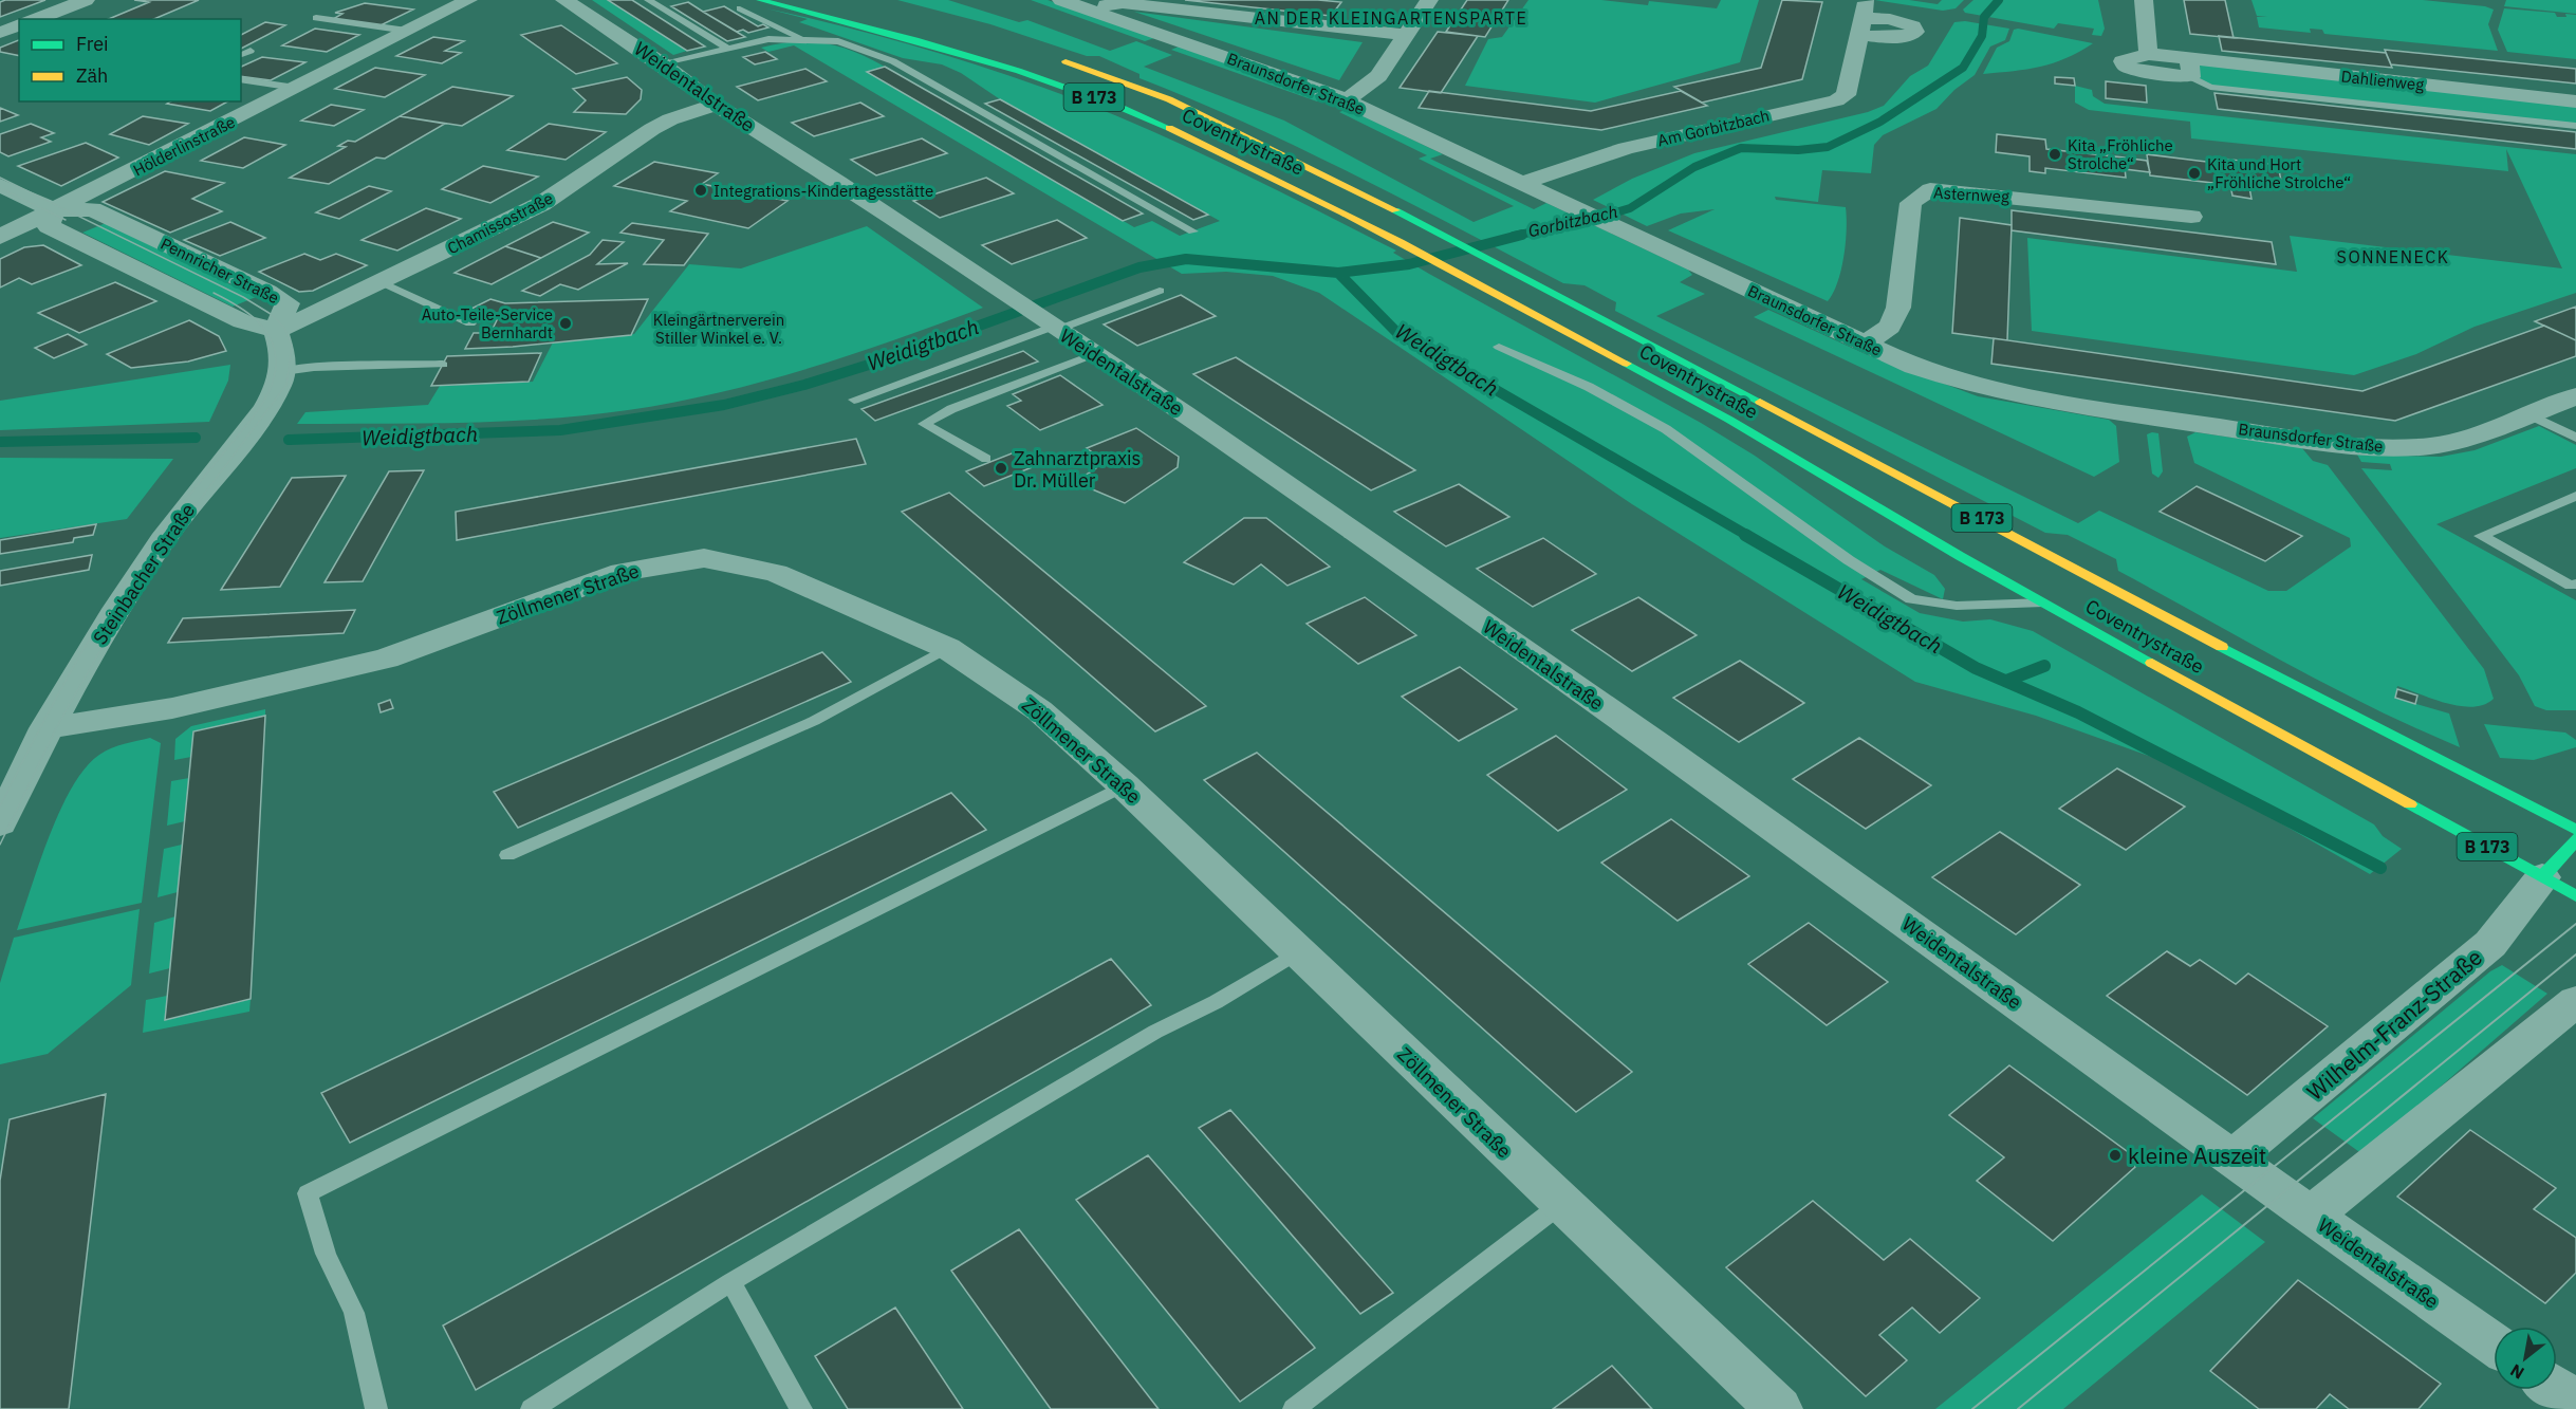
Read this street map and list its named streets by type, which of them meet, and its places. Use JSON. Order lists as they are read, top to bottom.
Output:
{
  "streets": {
    "main road": ["B 173", "Coventrystraße"],
    "street": [
      "Dahlienweg",
      "Braunsdorfer Straße",
      "Weidentalstraße",
      "Am Gorbitzbach",
      "Hölderlinstraße",
      "Asternweg",
      "Chamissostraße",
      "Pennricher Straße",
      "Steinbacher Straße",
      "Zöllmener Straße",
      "Wilhelm-Franz-Straße"
    ]
  },
  "crossings": [
    ["Braunsdorfer Straße", "Am Gorbitzbach"],
    ["Braunsdorfer Straße", "Asternweg"],
    ["Weidentalstraße", "Chamissostraße"],
    ["Weidentalstraße", "Wilhelm-Franz-Straße"],
    ["Coventrystraße", "Wilhelm-Franz-Straße"],
    ["Hölderlinstraße", "Pennricher Straße"],
    ["Chamissostraße", "Pennricher Straße"],
    ["Steinbacher Straße", "Zöllmener Straße"]
  ],
  "districts": ["AN DER KLEINGARTENSPARTE", "SONNENECK"],
  "water": ["Gorbitzbach", "Weidigtbach"],
  "parks": ["Kleingärtnerverein Stiller Winkel e. V."],
  "places": [
    "Kita „Fröhliche Strolche“",
    "Kita und Hort „Fröhliche Strolche“",
    "Integrations-Kindertagesstätte",
    "Auto-Teile-Service Bernhardt",
    "Zahnarztpraxis Dr. Müller",
    "kleine Auszeit"
  ],
  "legend": ["Frei", "Zäh"],
  "north": "bottom left"
}
